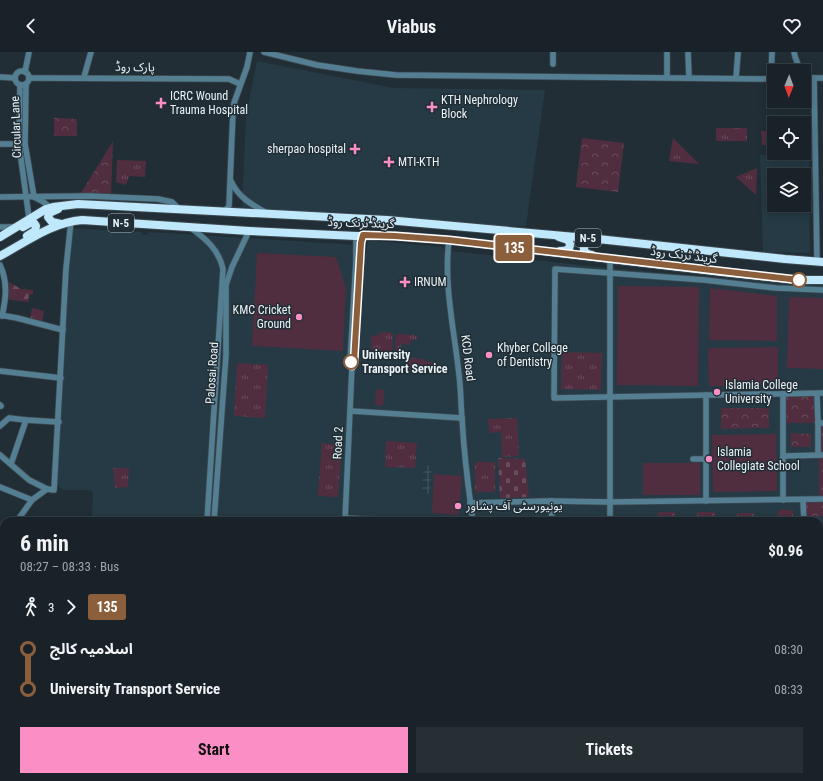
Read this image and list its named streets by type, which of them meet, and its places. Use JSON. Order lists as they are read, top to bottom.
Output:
{
  "streets": {
    "highway": ["N-5", "گرینڈ ٹرنک روڈ"],
    "street": [
      "پارک روڈ",
      "Circular Lane",
      "KCD Road",
      "Palosai Road",
      "Road 2"
    ]
  },
  "crossings": [
    ["پارک روڈ", "Circular Lane"],
    ["گرینڈ ٹرنک روڈ", "KCD Road"],
    ["گرینڈ ٹرنک روڈ", "Palosai Road"],
    ["گرینڈ ٹرنک روڈ", "Road 2"]
  ],
  "places": {
    "health": [
      "ICRC Wound Trauma Hospital",
      "KTH Nephrology Block",
      "sherpao hospital",
      "MTI-KTH",
      "IRNUM"
    ],
    "other": [
      "KMC Cricket Ground",
      "Khyber College of Dentistry",
      "University Transport Service",
      "Islamia College University",
      "Islamia Collegiate School",
      "یونیورسٹی آف پشاور"
    ]
  },
  "lines": ["bus line 135"],
  "north": "bottom",
  "page": {
    "header": "Viabus",
    "on_map": "135",
    "heading": ["6 min", "08:27 – 08:33 · Bus", "$0.96"],
    "legs": ["3", "135"],
    "list": [
      {
        "name": "اسلامیہ کالج",
        "value": "08:30"
      },
      {
        "name": "University Transport Service",
        "value": "08:33"
      }
    ],
    "buttons": ["Start", "Tickets"]
  }
}
